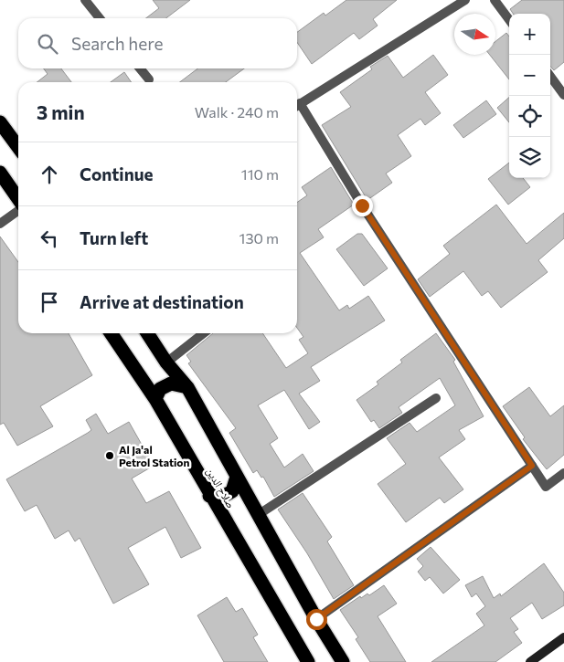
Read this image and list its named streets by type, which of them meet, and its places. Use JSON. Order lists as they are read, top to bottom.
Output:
{
  "streets": {
    "highway": ["صلاح الدين"]
  },
  "places": ["Al Ja'al Petrol Station"],
  "north": "right",
  "page": {
    "map_buttons": ["+", "−"],
    "search": "Search here",
    "heading": ["3 min", "Walk · 240 m"],
    "list": [
      ["Continue", "110 m"],
      ["Turn left", "130 m"],
      "Arrive at destination"
    ]
  }
}
